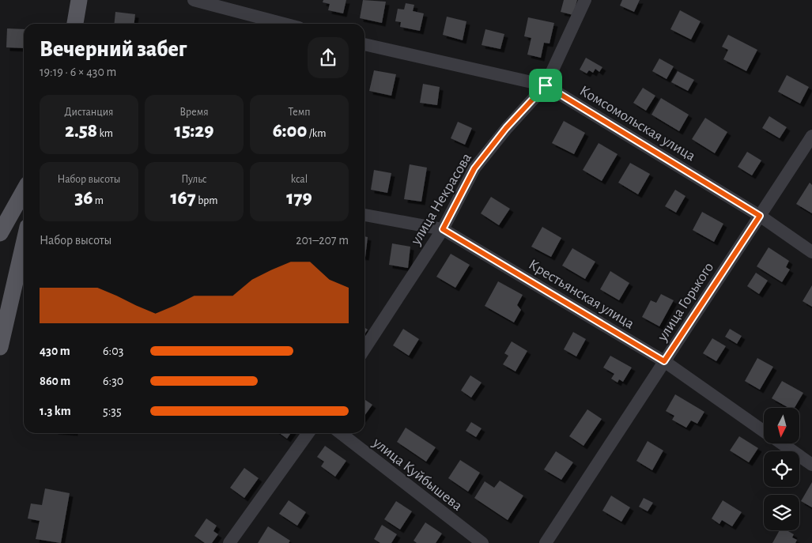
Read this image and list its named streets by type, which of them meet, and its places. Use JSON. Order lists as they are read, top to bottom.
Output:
{
  "streets": {
    "street": [
      "Комсомольская улица",
      "улица Некрасова",
      "Крестьянская улица",
      "улица Горького",
      "улица Куйбышева"
    ]
  },
  "crossings": [
    ["Комсомольская улица", "улица Некрасова"],
    ["Комсомольская улица", "улица Горького"],
    ["улица Некрасова", "Крестьянская улица"],
    ["Крестьянская улица", "улица Горького"]
  ],
  "north": "bottom",
  "page": {
    "heading": ["Вечерний забег", "19:19 · 6 × 430 m"],
    "stats": [
      ["Дистанция", "2.58 km"],
      ["Время", "15:29"],
      ["Темп", "6:00 /km"],
      ["Набор высоты", "36 m"],
      ["Пульс", "167 bpm"],
      ["kcal", "179"]
    ],
    "chart": ["Набор высоты", "201–207 m"],
    "list": [
      {
        "name": "430 m",
        "note": "6:03"
      },
      {
        "name": "860 m",
        "note": "6:30"
      },
      {
        "name": "1.3 km",
        "note": "5:35"
      }
    ]
  }
}
